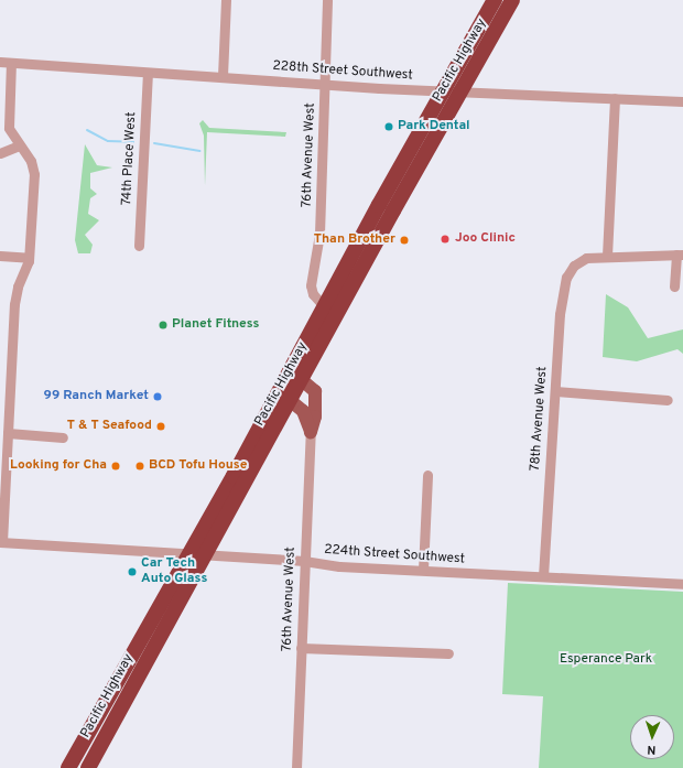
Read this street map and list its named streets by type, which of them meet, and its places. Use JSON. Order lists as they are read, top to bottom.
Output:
{
  "streets": {
    "highway": ["Pacific Highway"],
    "street": [
      "228th Street Southwest",
      "76th Avenue West",
      "74th Place West",
      "78th Avenue West",
      "224th Street Southwest"
    ]
  },
  "crossings": [
    ["Pacific Highway", "228th Street Southwest"],
    ["Pacific Highway", "76th Avenue West"],
    ["Pacific Highway", "224th Street Southwest"],
    ["228th Street Southwest", "76th Avenue West"],
    ["228th Street Southwest", "74th Place West"],
    ["76th Avenue West", "224th Street Southwest"],
    ["78th Avenue West", "224th Street Southwest"]
  ],
  "parks": ["Esperance Park"],
  "places": [
    "Park Dental",
    "Joo Clinic",
    "Than Brother",
    "Planet Fitness",
    "99 Ranch Market",
    "T & T Seafood",
    "Looking for Cha",
    "BCD Tofu House",
    "Car Tech Auto Glass"
  ],
  "north": "bottom"
}
